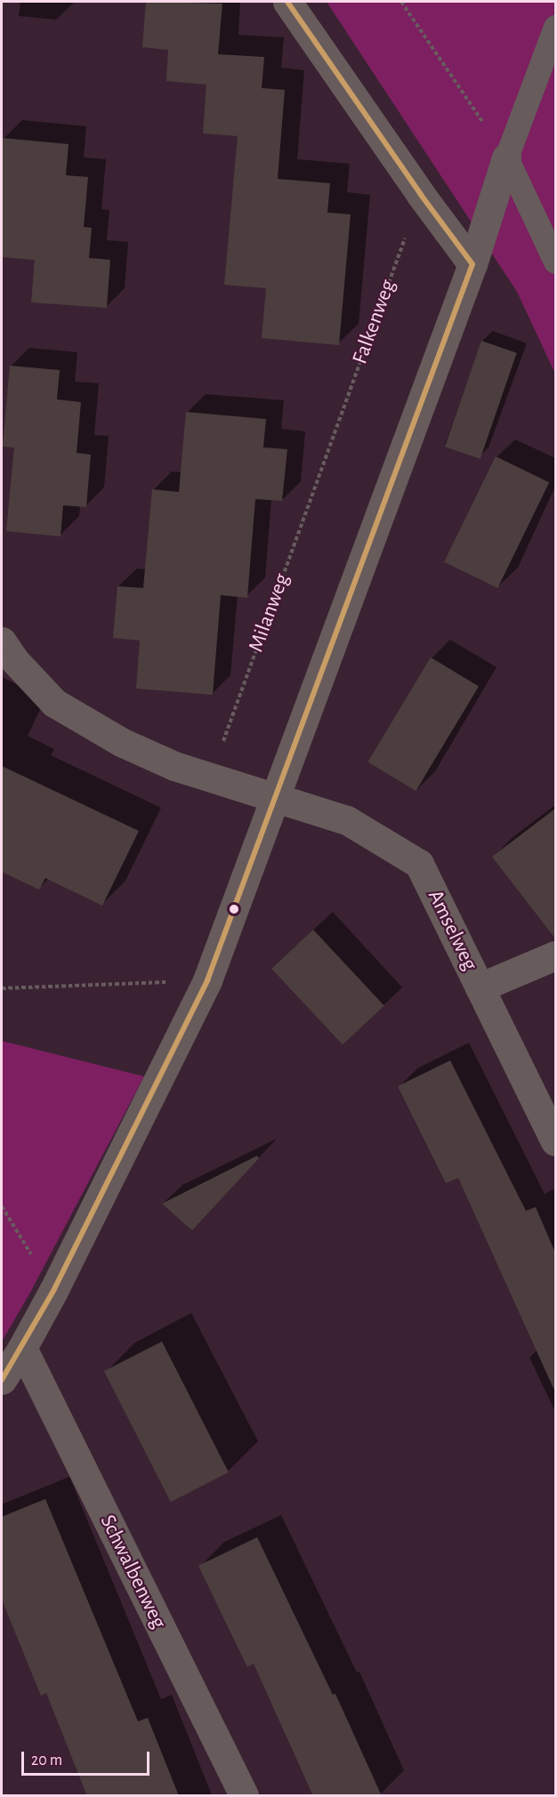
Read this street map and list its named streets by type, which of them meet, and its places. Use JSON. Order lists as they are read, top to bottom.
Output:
{
  "streets": {
    "street": ["Amselweg", "Schwalbenweg"],
    "path": ["Falkenweg", "Milanweg"]
  },
  "crossings": [
    ["Falkenweg", "Milanweg"]
  ],
  "scale_bar": "20 m"
}
